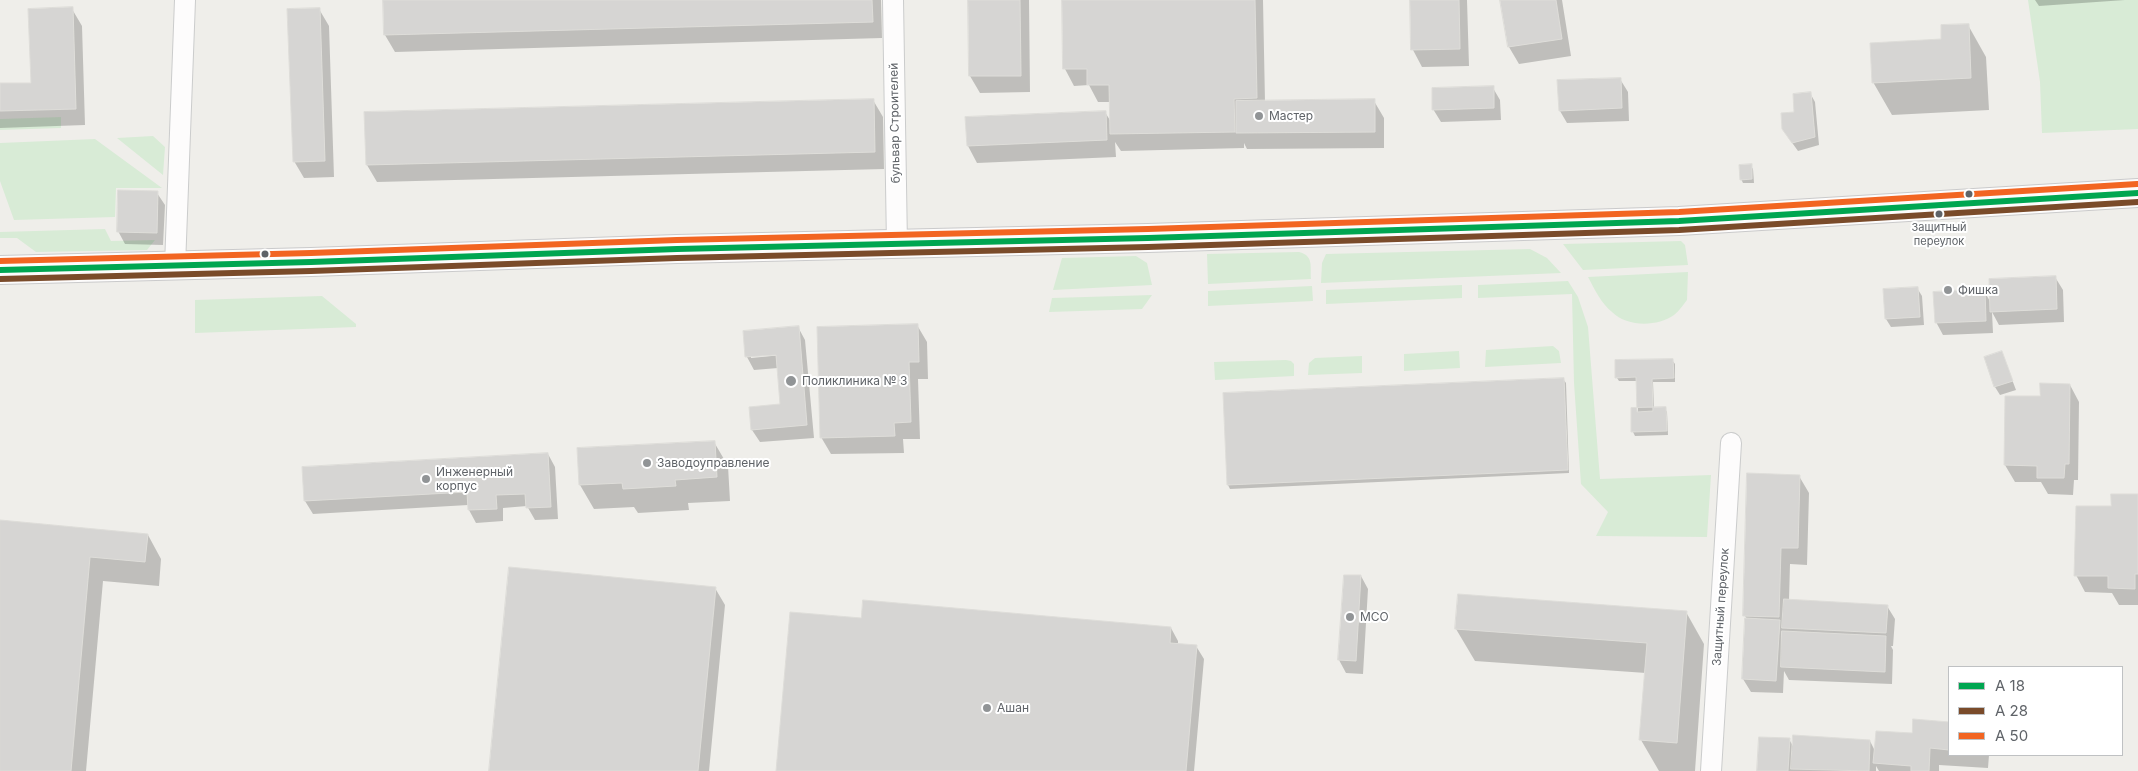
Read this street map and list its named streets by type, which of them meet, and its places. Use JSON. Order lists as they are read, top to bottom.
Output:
{
  "streets": {
    "street": ["бульвар Строителей", "Защитный переулок"]
  },
  "places": [
    "Мастер",
    "Защитный переулок",
    "Фишка",
    "Поликлиника № 3",
    "Заводоуправление",
    "Инженерный корпус",
    "МСО",
    "Ашан"
  ],
  "legend": ["А 18", "А 28", "А 50"]
}
